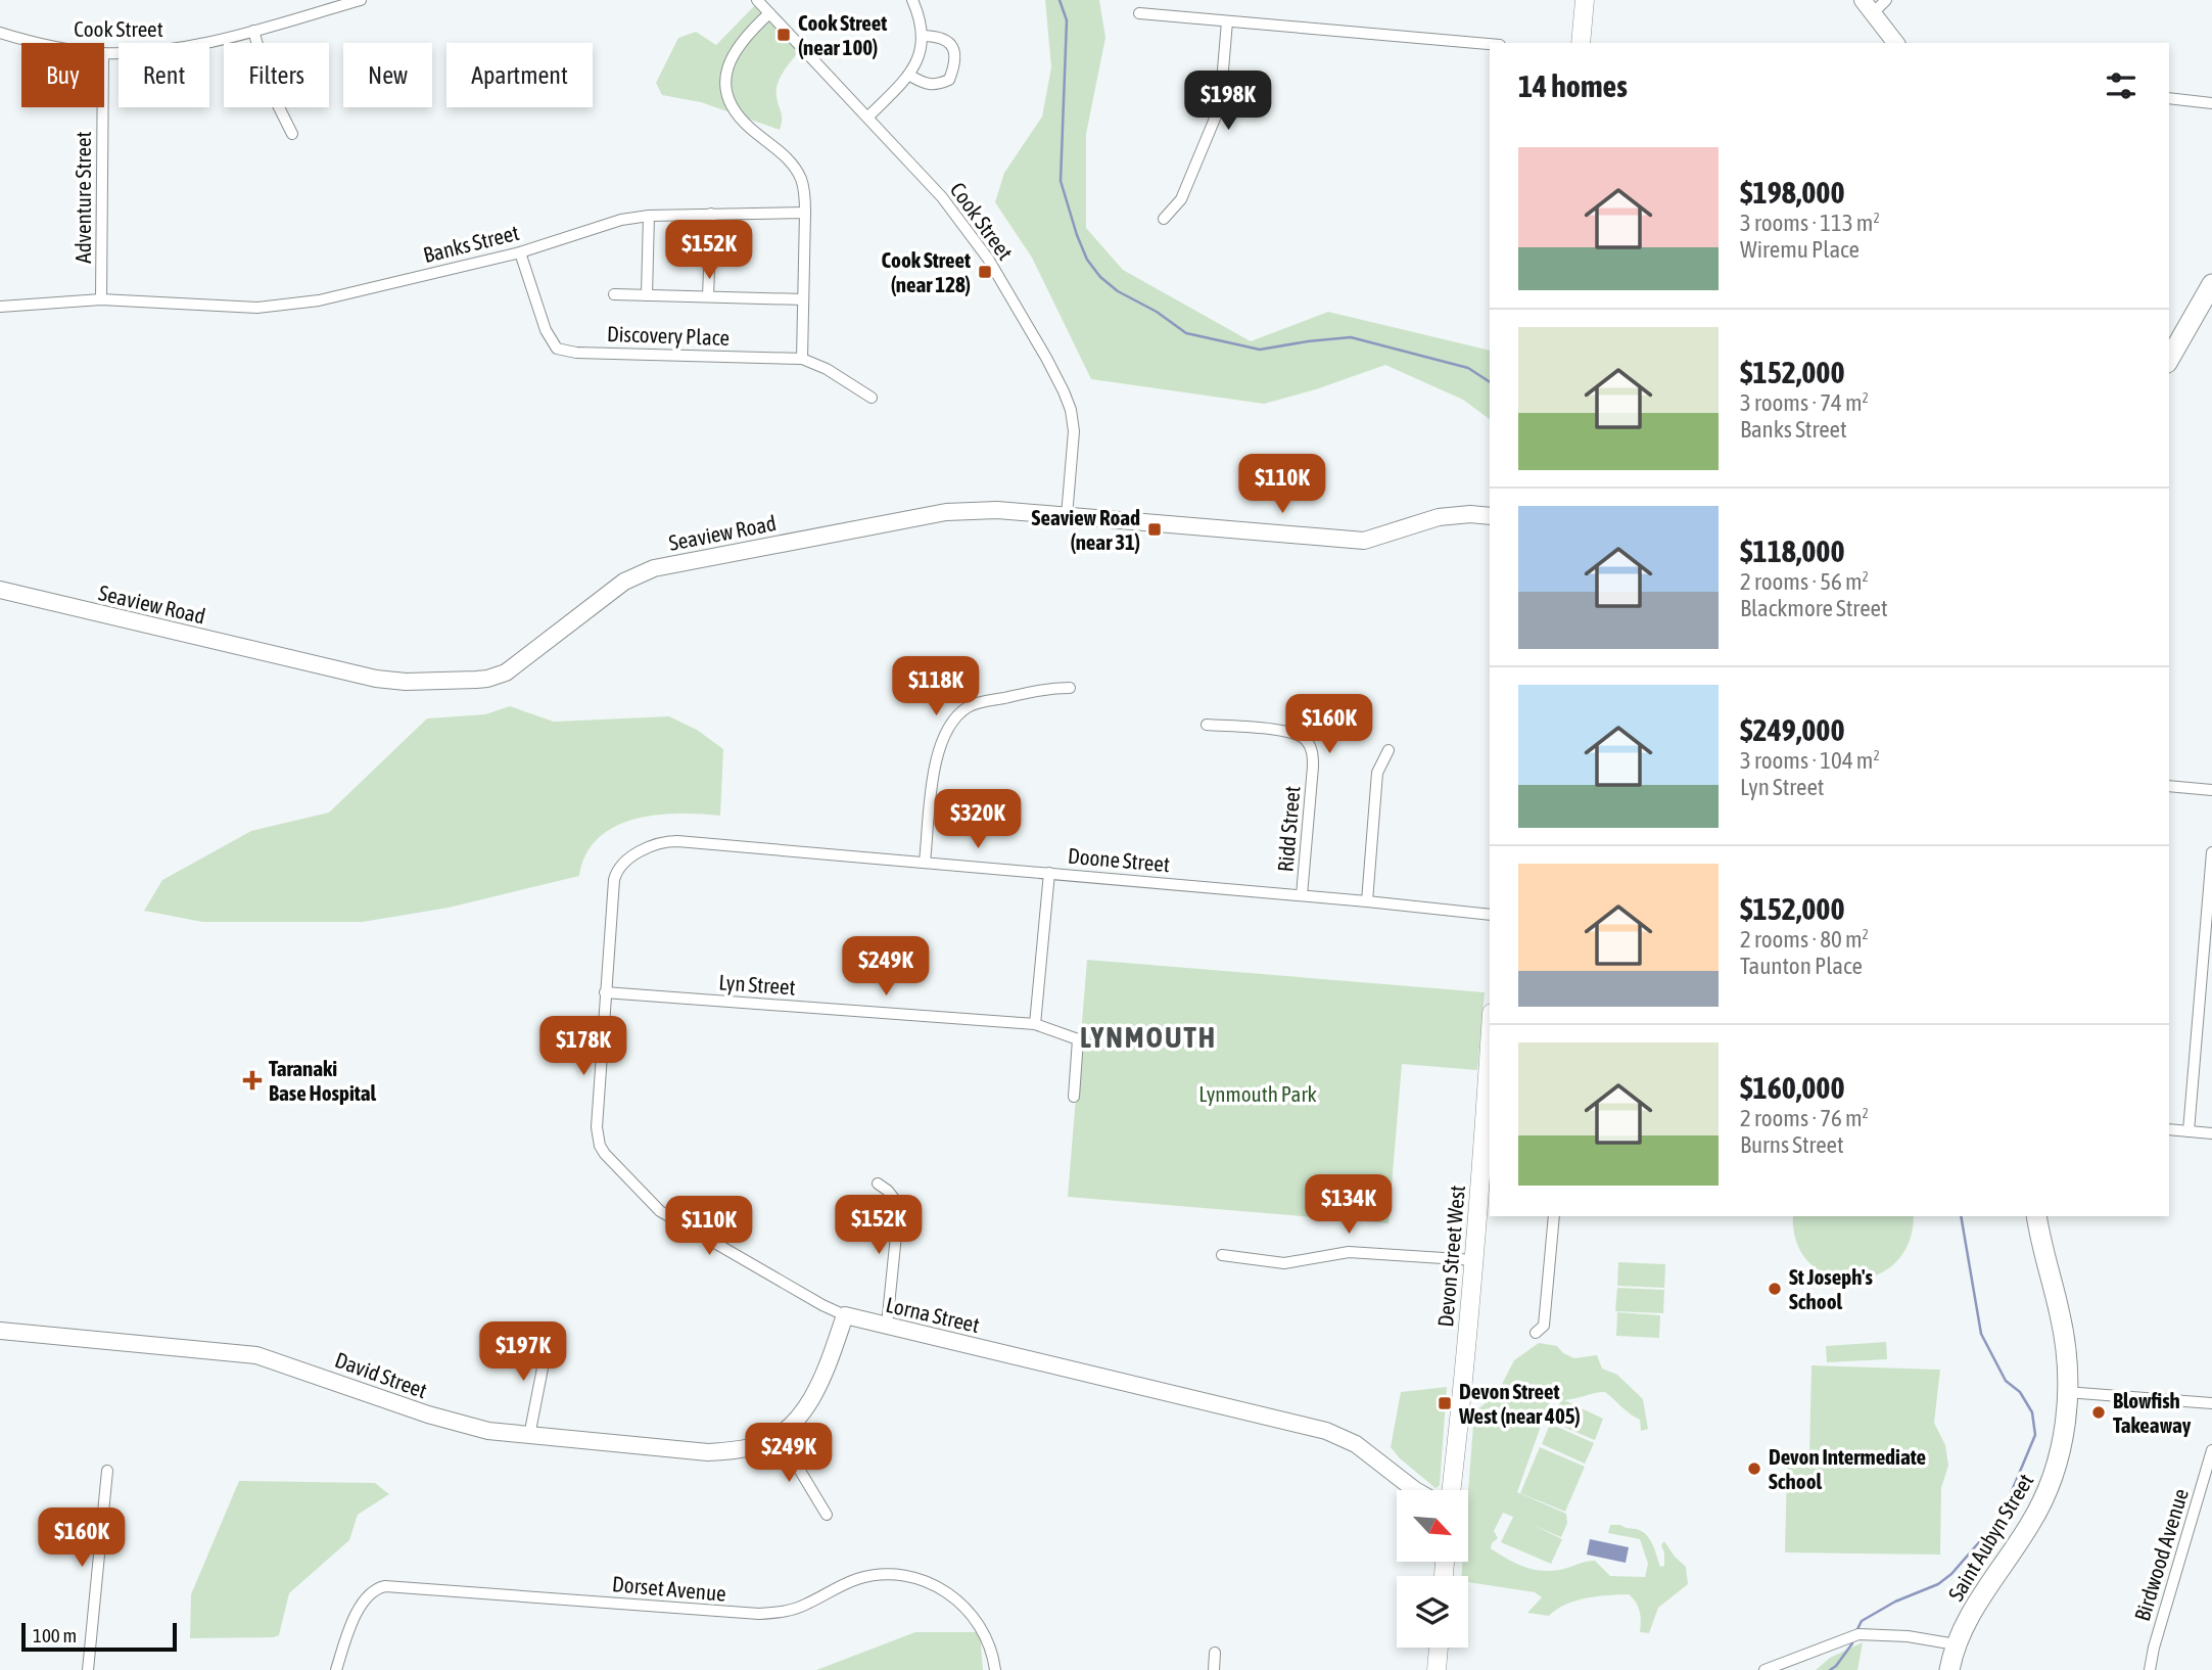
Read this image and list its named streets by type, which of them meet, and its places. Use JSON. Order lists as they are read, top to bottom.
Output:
{
  "streets": {
    "highway": ["Saint Aubyn Street"],
    "main road": ["Devon Street West"],
    "street": [
      "Cook Street",
      "Adventure Street",
      "Banks Street",
      "Discovery Place",
      "Seaview Road",
      "Ridd Street",
      "Doone Street",
      "Lyn Street",
      "Lorna Street",
      "David Street",
      "Birdwood Avenue",
      "Dorset Avenue"
    ]
  },
  "crossings": [
    ["Cook Street", "Seaview Road"],
    ["Adventure Street", "Banks Street"],
    ["Banks Street", "Discovery Place"],
    ["Ridd Street", "Doone Street"],
    ["Doone Street", "Lyn Street"],
    ["Doone Street", "Lorna Street"],
    ["Lyn Street", "Lorna Street"],
    ["Lorna Street", "David Street"]
  ],
  "districts": ["LYNMOUTH"],
  "parks": ["Lynmouth Park"],
  "places": {
    "transit": [
      "Cook Street (near 100)",
      "Cook Street (near 128)",
      "Seaview Road (near 31)",
      "Devon Street West (near 405)"
    ],
    "health": ["Taranaki Base Hospital"],
    "other": ["St Joseph's School", "Blowfish Takeaway", "Devon Intermediate School"]
  },
  "scale_bar": "100 m",
  "north": "bottom right",
  "page": {
    "chip": [
      "Buy",
      "Rent",
      "Filters",
      "New",
      "Apartment"
    ],
    "heading": "14 homes",
    "price": [
      "$198K",
      "$152K",
      "$110K",
      "$118K",
      "$160K",
      "$320K",
      "$249K",
      "$178K",
      "$134K",
      "$152K",
      "$110K",
      "$197K",
      "$249K",
      "$160K"
    ],
    "list": [
      {
        "name": "$198,000",
        "note": "3 rooms · 113 m² · Wiremu Place"
      },
      {
        "name": "$152,000",
        "note": "3 rooms · 74 m² · Banks Street"
      },
      {
        "name": "$118,000",
        "note": "2 rooms · 56 m² · Blackmore Street"
      },
      {
        "name": "$249,000",
        "note": "3 rooms · 104 m² · Lyn Street"
      },
      {
        "name": "$152,000",
        "note": "2 rooms · 80 m² · Taunton Place"
      },
      {
        "name": "$160,000",
        "note": "2 rooms · 76 m² · Burns Street"
      }
    ],
    "scale": "100 m"
  }
}
